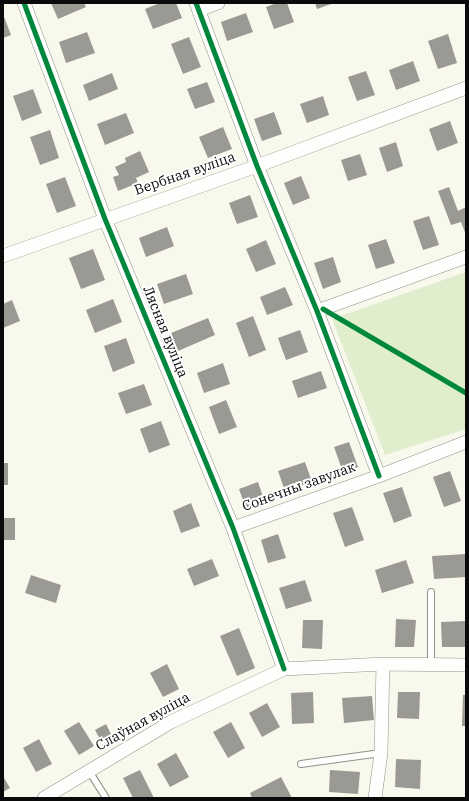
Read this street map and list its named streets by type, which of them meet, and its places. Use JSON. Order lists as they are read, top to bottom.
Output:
{
  "streets": {
    "street": [
      "Вербная вуліца",
      "Лясная вуліца",
      "Сонечны завулак",
      "Слаўная вуліца"
    ]
  },
  "crossings": [
    ["Вербная вуліца", "Лясная вуліца"],
    ["Лясная вуліца", "Сонечны завулак"],
    ["Лясная вуліца", "Слаўная вуліца"]
  ]
}
